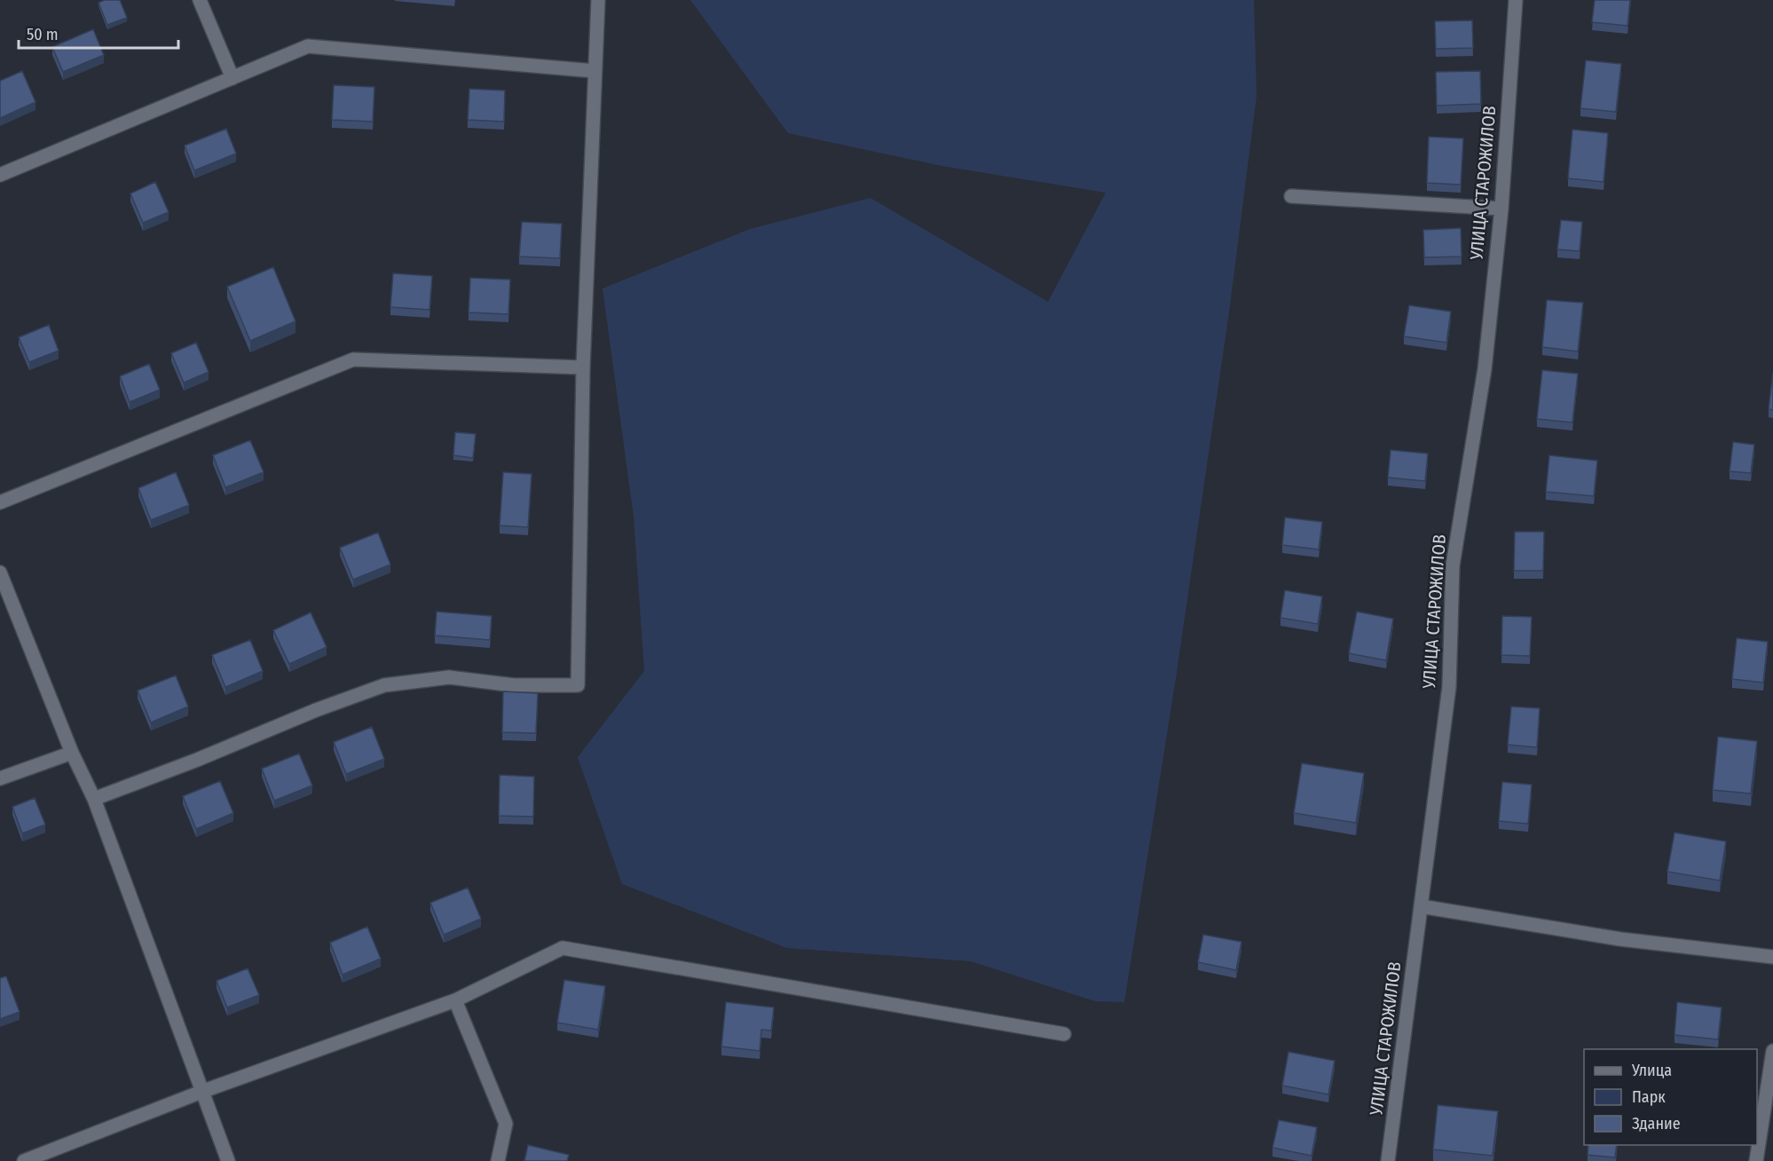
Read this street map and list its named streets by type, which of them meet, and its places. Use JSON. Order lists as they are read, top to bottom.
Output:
{
  "streets": {
    "street": ["УЛИЦА СТАРОЖИЛОВ"]
  },
  "legend": ["Улица", "Парк", "Здание"],
  "scale_bar": "50 m"
}
